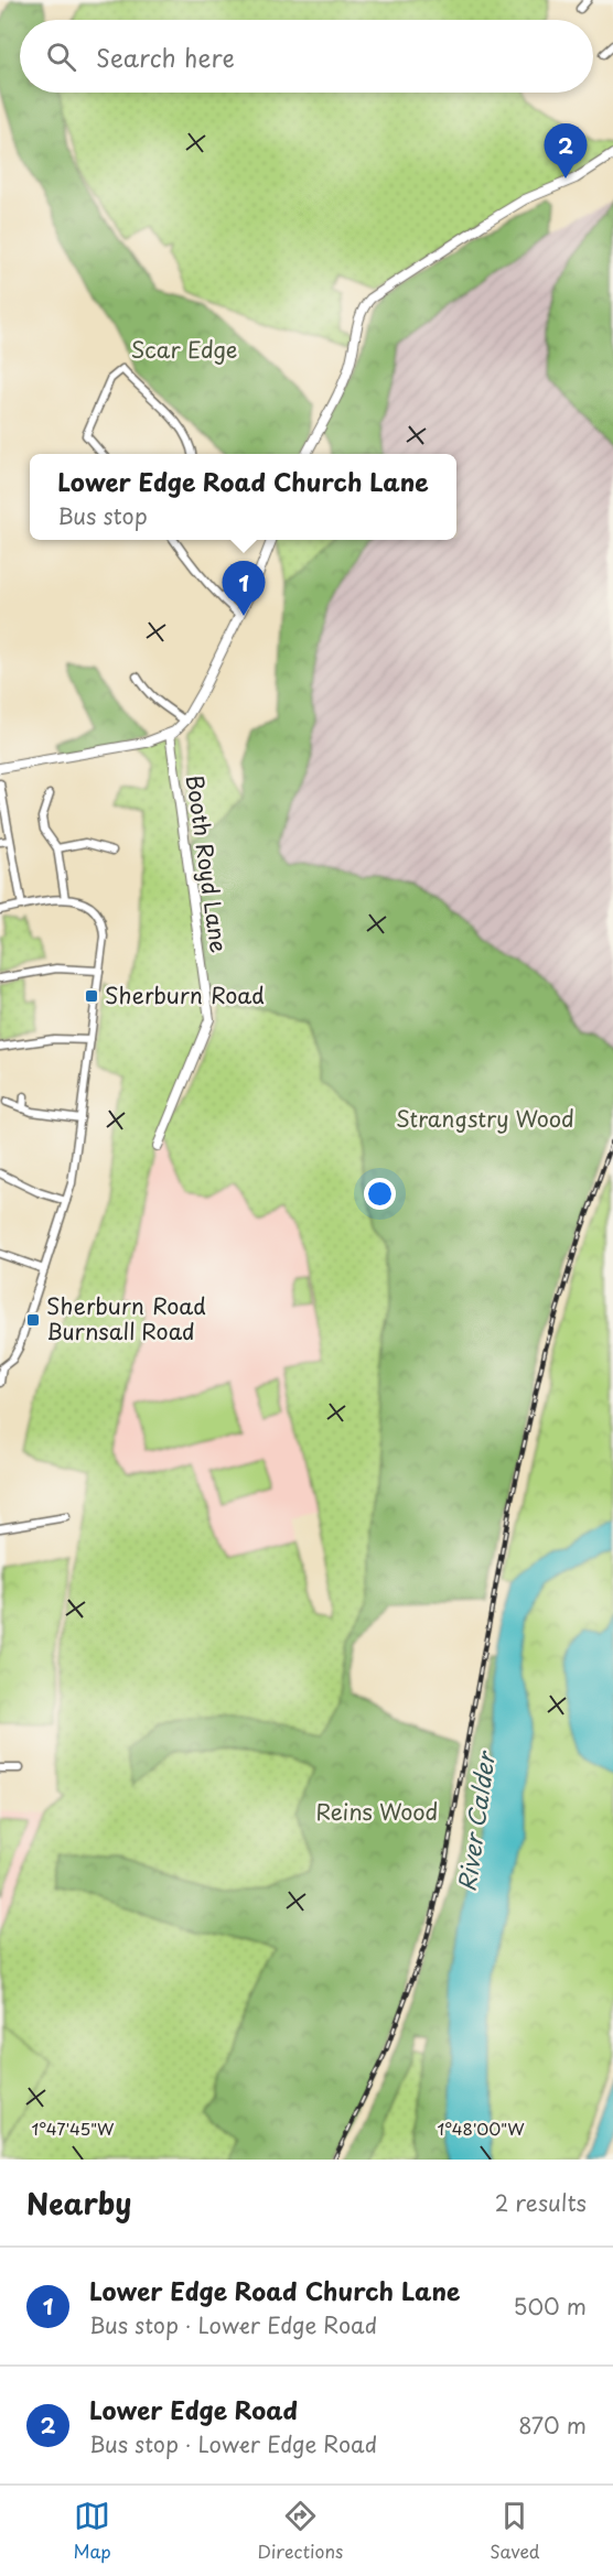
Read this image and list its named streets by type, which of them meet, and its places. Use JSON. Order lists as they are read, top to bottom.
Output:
{
  "streets": {
    "street": ["Booth Royd Lane"]
  },
  "water": ["River Calder"],
  "parks": ["Scar Edge", "Strangstry Wood", "Reins Wood"],
  "places": {
    "transit": ["Sherburn Road", "Sherburn Road Burnsall Road"]
  },
  "page": {
    "search": "Search here",
    "pins": ["2", "1"],
    "popup": ["Lower Edge Road Church Lane", "Bus stop"],
    "heading": ["Nearby", "2 results"],
    "list": [
      {
        "mark": "1",
        "name": "Lower Edge Road Church Lane",
        "note": "Bus stop · Lower Edge Road",
        "value": "500 m"
      },
      {
        "mark": "2",
        "name": "Lower Edge Road",
        "note": "Bus stop · Lower Edge Road",
        "value": "870 m"
      }
    ],
    "nav": ["Map", "Directions", "Saved"]
  },
  "coordinates": ["1°47'45\"W", "1°48'00\"W"]
}
